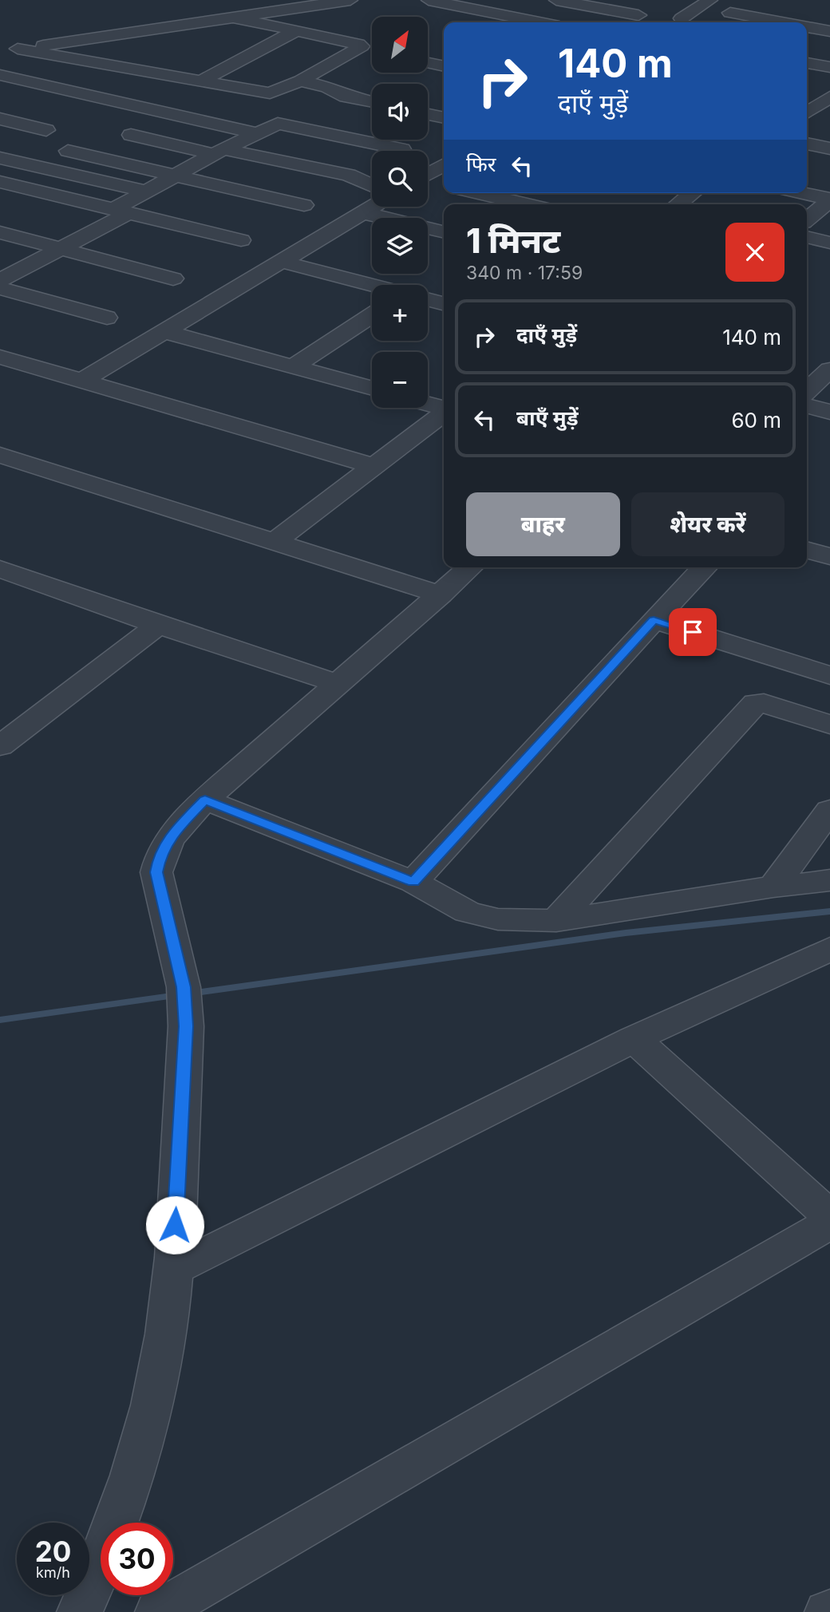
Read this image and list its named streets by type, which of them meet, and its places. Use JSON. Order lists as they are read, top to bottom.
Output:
{
  "north": "top right",
  "page": {
    "map_buttons": ["+", "−"],
    "turn": ["140 m", "दाएँ मुड़ें"],
    "then": "फिर",
    "heading": ["1 मिनट", "340 m · 17:59"],
    "list": [
      {
        "name": "दाएँ मुड़ें",
        "value": "140 m"
      },
      {
        "name": "बाएँ मुड़ें",
        "value": "60 m"
      }
    ],
    "buttons": ["बाहर", "शेयर करें"],
    "speed": "20 km/h",
    "limit": "30"
  }
}
